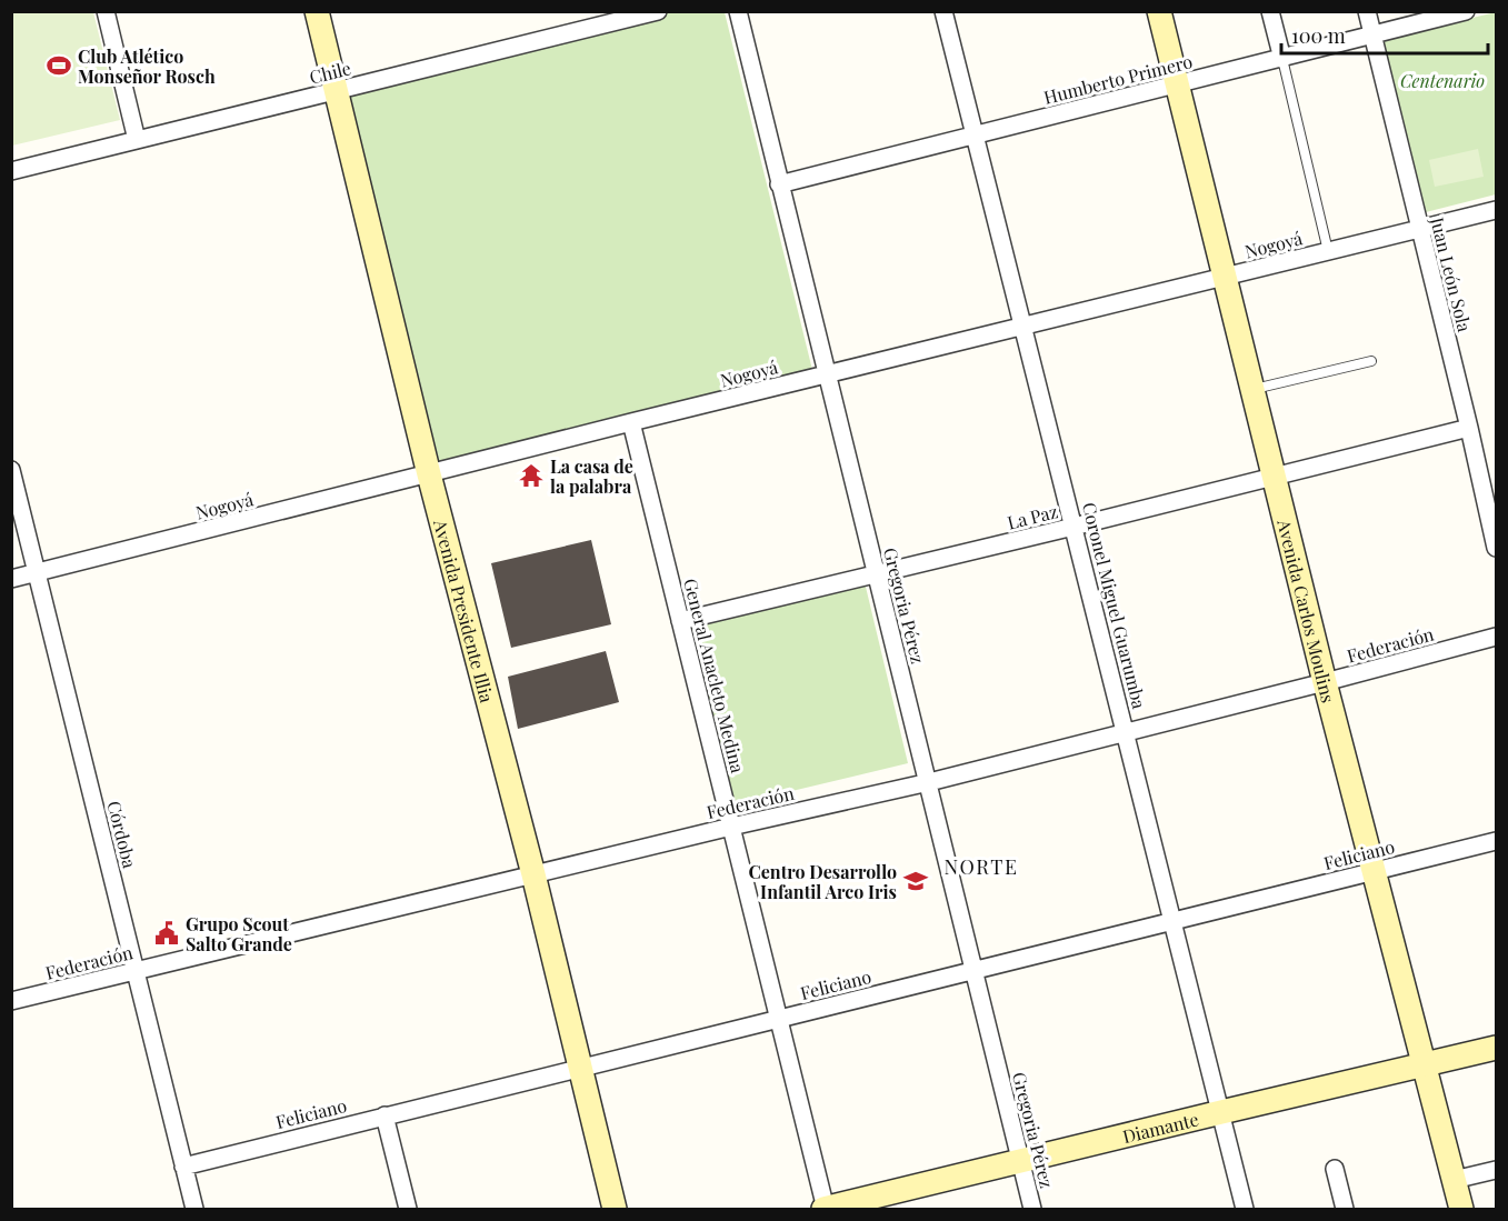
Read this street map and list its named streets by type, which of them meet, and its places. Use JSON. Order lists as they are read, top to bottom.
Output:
{
  "streets": {
    "street": [
      "Chile",
      "Humberto Primero",
      "Nogoyá",
      "Juan León Sola",
      "La Paz",
      "Gregoria Pérez",
      "Coronel Miguel Guarumba",
      "Avenida Presidente Illia",
      "Avenida Carlos Moulins",
      "Federación",
      "General Anacleto Medina",
      "Córdoba",
      "Feliciano",
      "Diamante"
    ]
  },
  "crossings": [
    ["Chile", "Avenida Presidente Illia"],
    ["Humberto Primero", "Juan León Sola"],
    ["Humberto Primero", "Gregoria Pérez"],
    ["Humberto Primero", "Coronel Miguel Guarumba"],
    ["Humberto Primero", "Avenida Carlos Moulins"],
    ["Nogoyá", "Juan León Sola"],
    ["Nogoyá", "Gregoria Pérez"],
    ["Nogoyá", "Coronel Miguel Guarumba"],
    ["Nogoyá", "Avenida Presidente Illia"],
    ["Nogoyá", "Avenida Carlos Moulins"],
    ["Nogoyá", "General Anacleto Medina"],
    ["Nogoyá", "Córdoba"],
    ["Juan León Sola", "La Paz"],
    ["La Paz", "Gregoria Pérez"],
    ["La Paz", "Coronel Miguel Guarumba"],
    ["La Paz", "Avenida Carlos Moulins"],
    ["La Paz", "General Anacleto Medina"],
    ["Gregoria Pérez", "Federación"],
    ["Gregoria Pérez", "Feliciano"],
    ["Gregoria Pérez", "Diamante"],
    ["Coronel Miguel Guarumba", "Federación"],
    ["Coronel Miguel Guarumba", "Feliciano"],
    ["Coronel Miguel Guarumba", "Diamante"],
    ["Avenida Presidente Illia", "Federación"],
    ["Avenida Presidente Illia", "Feliciano"],
    ["Avenida Carlos Moulins", "Federación"],
    ["Avenida Carlos Moulins", "Feliciano"],
    ["Avenida Carlos Moulins", "Diamante"],
    ["Federación", "General Anacleto Medina"],
    ["Federación", "Córdoba"],
    ["General Anacleto Medina", "Feliciano"],
    ["General Anacleto Medina", "Diamante"],
    ["Córdoba", "Feliciano"]
  ],
  "districts": ["NORTE"],
  "parks": ["Centenario"],
  "places": {
    "sports": ["Club Atlético Monseñor Rosch"],
    "temple": ["La casa de la palabra"],
    "school or university": ["Centro Desarrollo Infantil Arco Iris"],
    "public building": ["Grupo Scout Salto Grande"]
  },
  "scale_bar": "100 m"
}
